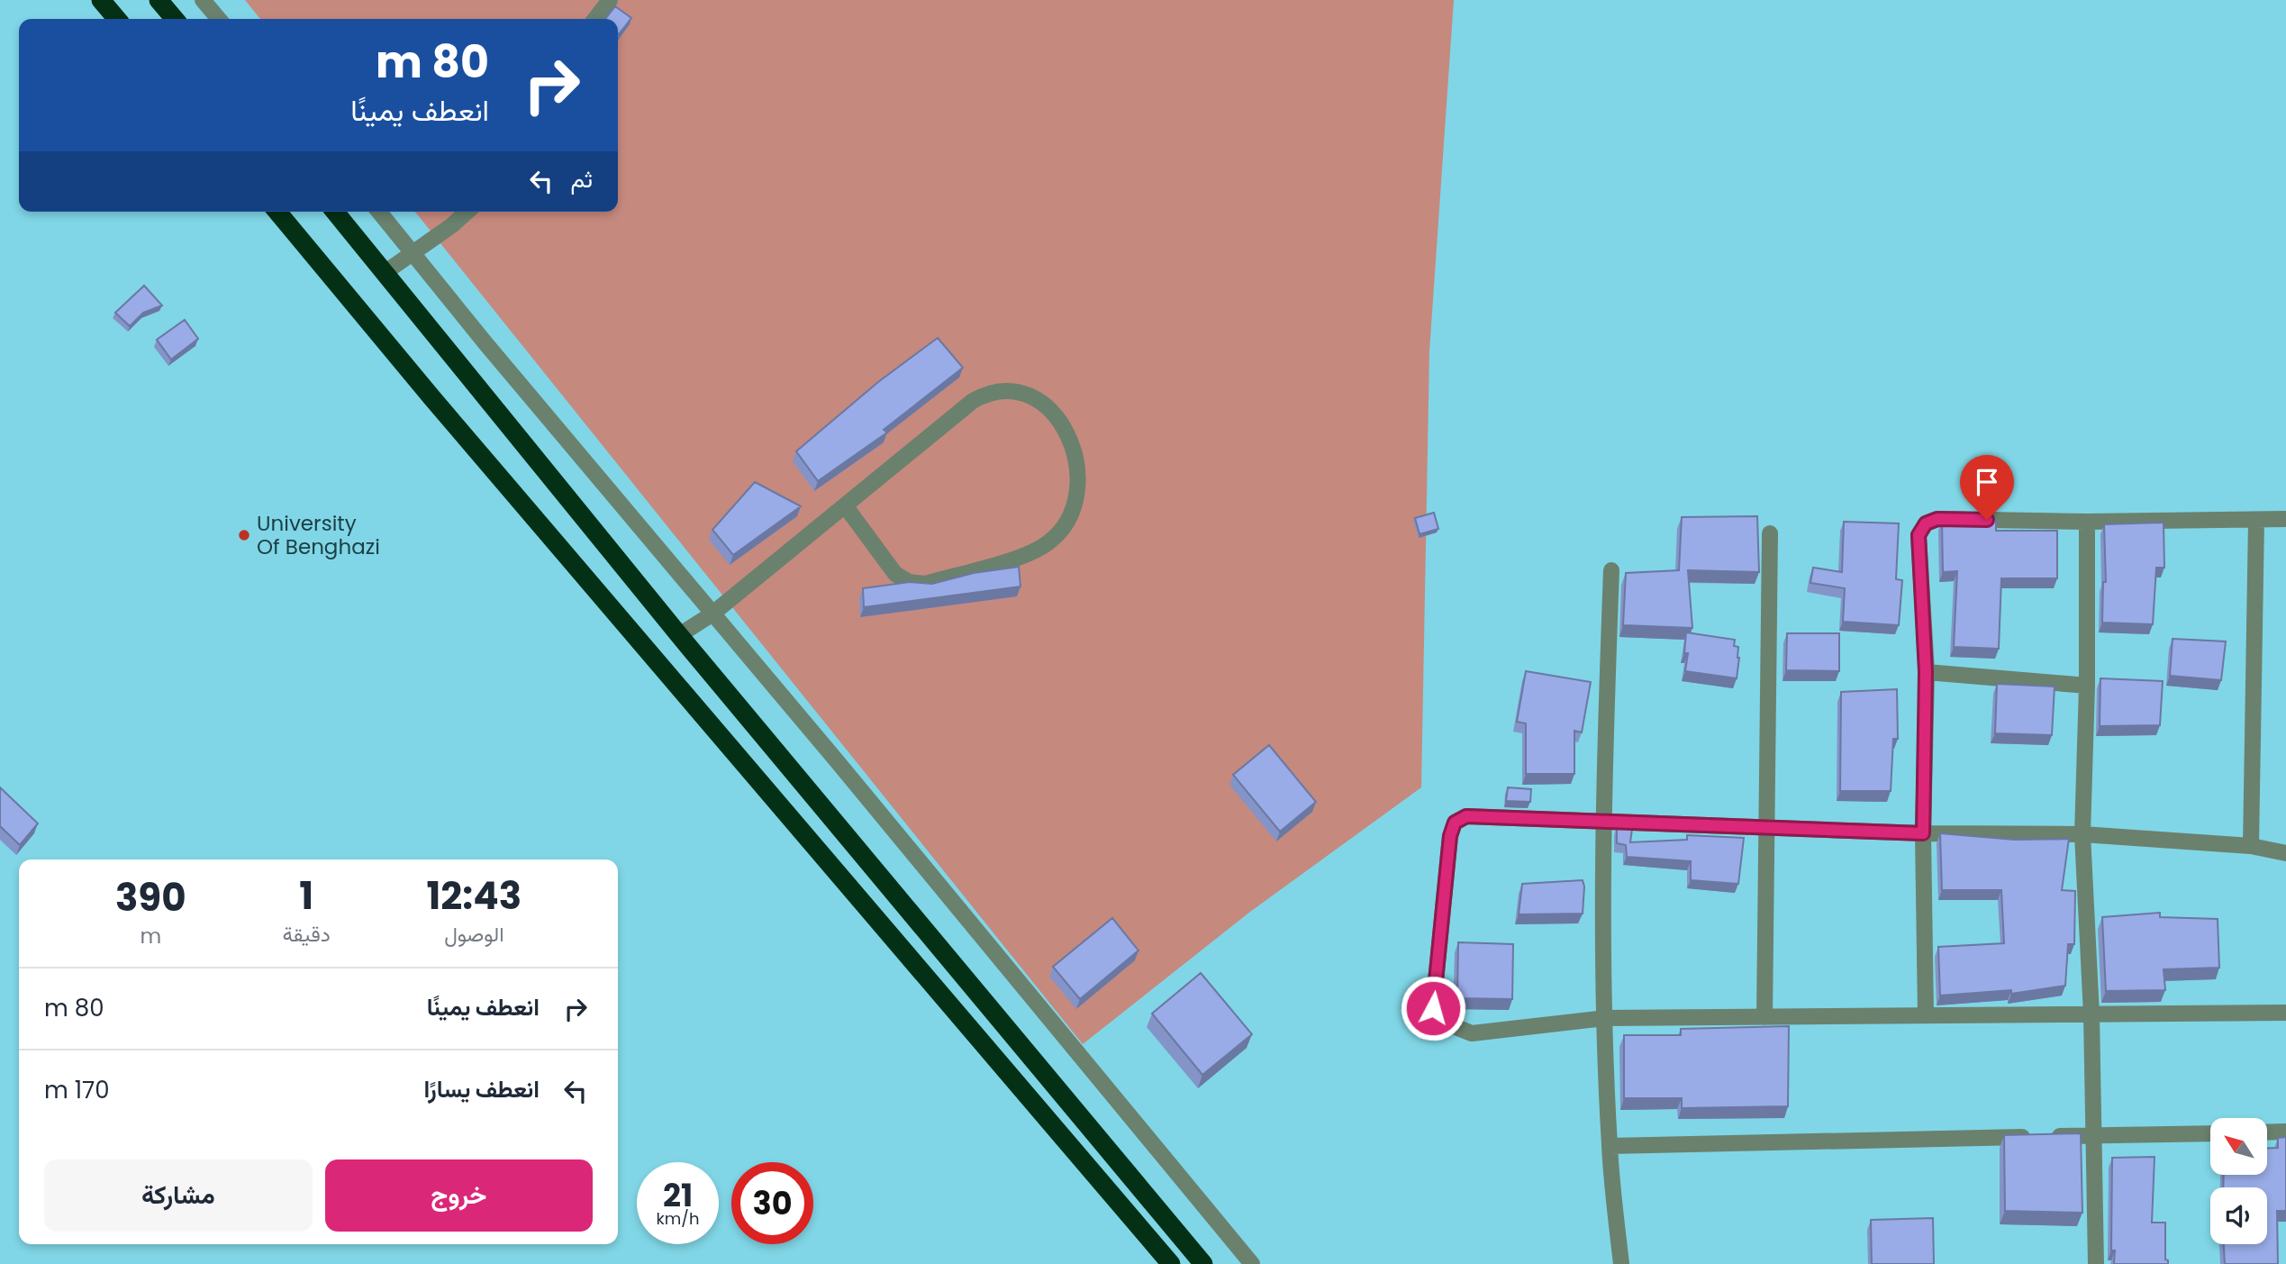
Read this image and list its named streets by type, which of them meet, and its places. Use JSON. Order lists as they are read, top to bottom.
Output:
{
  "places": ["University Of Benghazi"],
  "north": "top left",
  "page": {
    "turn": ["80 m", "انعطف يمينًا"],
    "then": "ثم",
    "eta": [
      "12:43",
      "الوصول",
      "1",
      "دقيقة",
      "390",
      "m"
    ],
    "list": [
      {
        "name": "انعطف يمينًا",
        "value": "80 m"
      },
      {
        "name": "انعطف يسارًا",
        "value": "170 m"
      }
    ],
    "buttons": ["خروج", "مشاركة"],
    "speed": "21 km/h",
    "limit": "30"
  }
}
